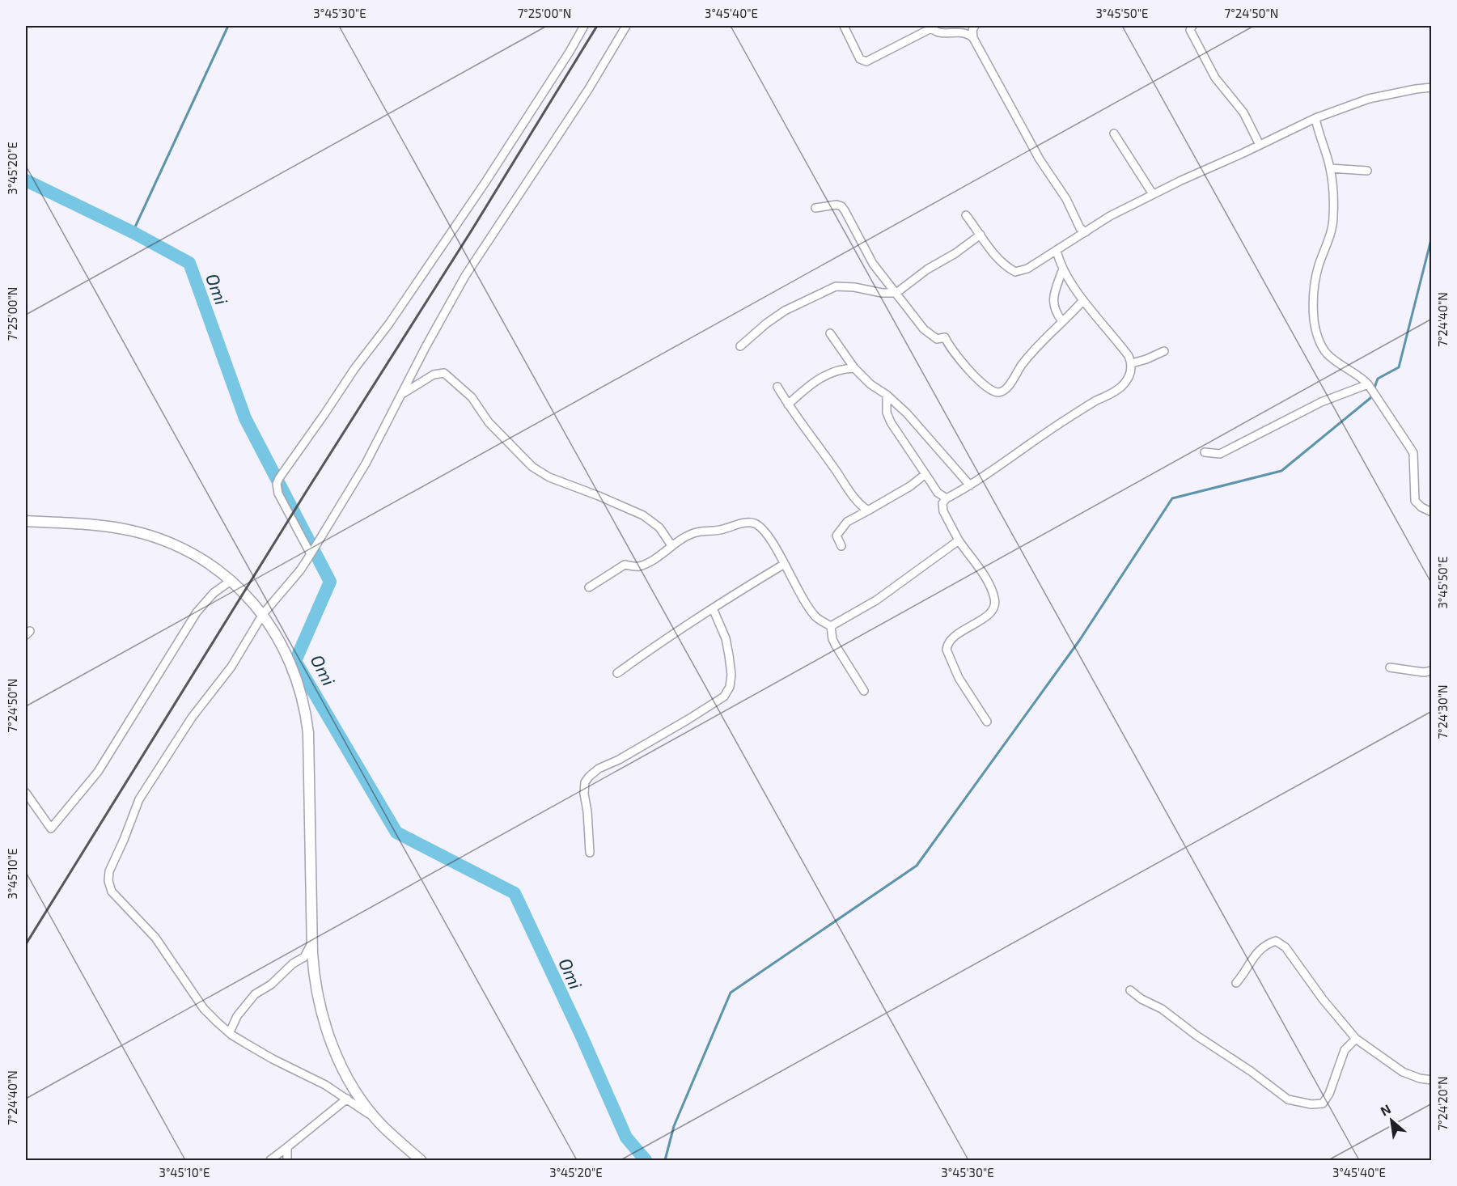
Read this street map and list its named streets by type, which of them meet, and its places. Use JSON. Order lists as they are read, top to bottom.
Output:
{
  "water": ["Omi"],
  "north": "top left",
  "coordinates": [
    "3°45'30\"E",
    "7°25'00\"N",
    "3°45'40\"E",
    "3°45'50\"E",
    "7°24'50\"N",
    "3°45'20\"E",
    "7°24'40\"N",
    "7°24'30\"N",
    "3°45'10\"E",
    "7°24'20\"N"
  ]
}
